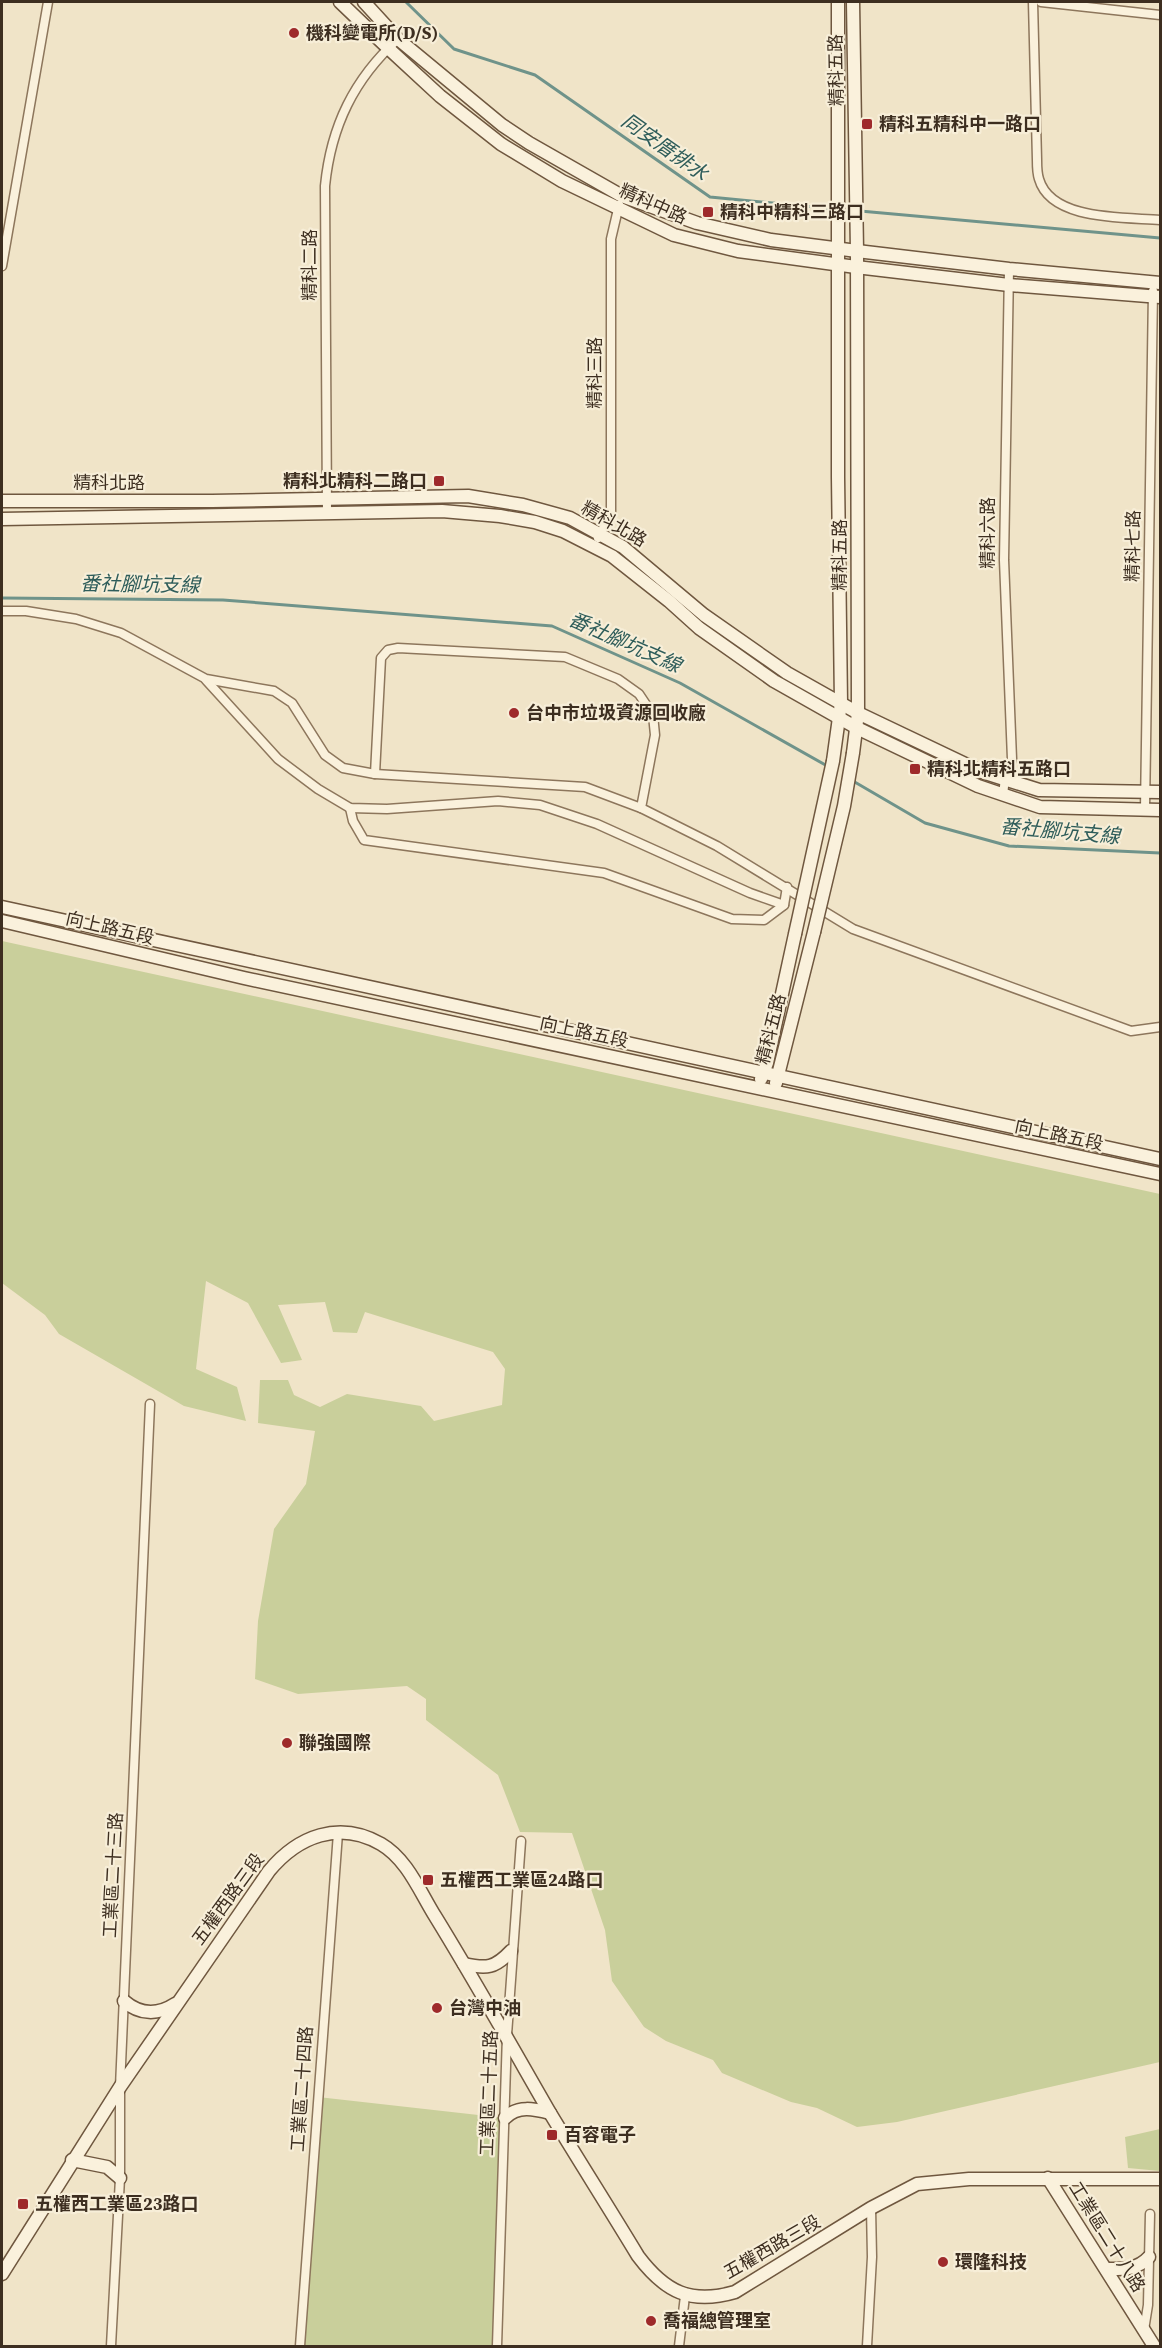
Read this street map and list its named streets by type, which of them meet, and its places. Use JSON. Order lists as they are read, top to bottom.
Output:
{
  "streets": {
    "street": [
      "精科五路",
      "精科中路",
      "精科二路",
      "精科三路",
      "精科北路",
      "精科六路",
      "精科七路",
      "向上路五段",
      "工業區二十三路",
      "五權西路三段",
      "工業區二十四路",
      "工業區二十五路",
      "工業區二十八路"
    ]
  },
  "crossings": [
    ["精科五路", "精科中路"],
    ["精科五路", "精科北路"],
    ["精科五路", "向上路五段"],
    ["精科中路", "精科二路"],
    ["精科中路", "精科三路"],
    ["精科中路", "精科六路"],
    ["精科中路", "精科七路"],
    ["精科二路", "精科北路"],
    ["精科三路", "精科北路"],
    ["精科北路", "精科六路"],
    ["精科北路", "精科七路"],
    ["工業區二十三路", "五權西路三段"],
    ["五權西路三段", "工業區二十四路"],
    ["五權西路三段", "工業區二十五路"],
    ["五權西路三段", "工業區二十八路"]
  ],
  "water": ["同安厝排水", "番社腳坑支線"],
  "places": {
    "other": [
      "機科變電所(D/S)",
      "台中市垃圾資源回收廠",
      "聯強國際",
      "台灣中油",
      "環隆科技",
      "喬福總管理室"
    ],
    "transit": [
      "精科五精科中一路口",
      "精科中精科三路口",
      "精科北精科二路口",
      "精科北精科五路口",
      "五權西工業區24路口",
      "百容電子",
      "五權西工業區23路口"
    ]
  }
}
